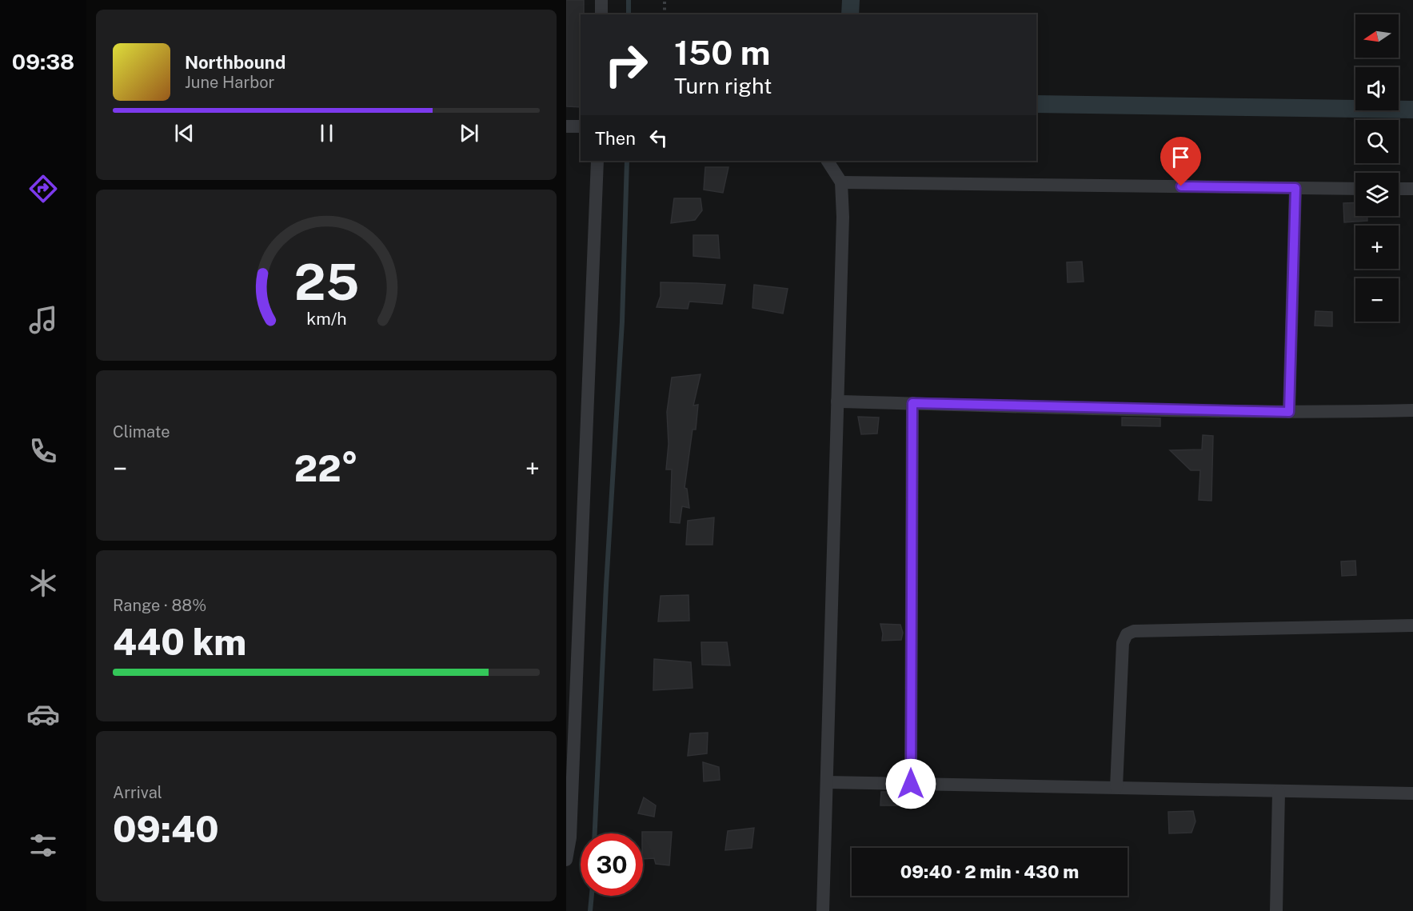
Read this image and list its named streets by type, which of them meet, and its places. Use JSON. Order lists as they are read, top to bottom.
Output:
{
  "north": "left",
  "page": {
    "tabs": "09:38",
    "map_buttons": ["+", "−"],
    "turn": ["150 m", "Turn right"],
    "song": ["Northbound", "June Harbor"],
    "then": "Then",
    "tile": [
      "Climate",
      ["Range · 88%", "440 km"],
      ["Arrival", "09:40"]
    ],
    "heat": ["−", "22°", "+"],
    "limit": "30",
    "trip": "09:40 · 2 min · 430 m",
    "gauge": ["25", "km/h"]
  }
}
